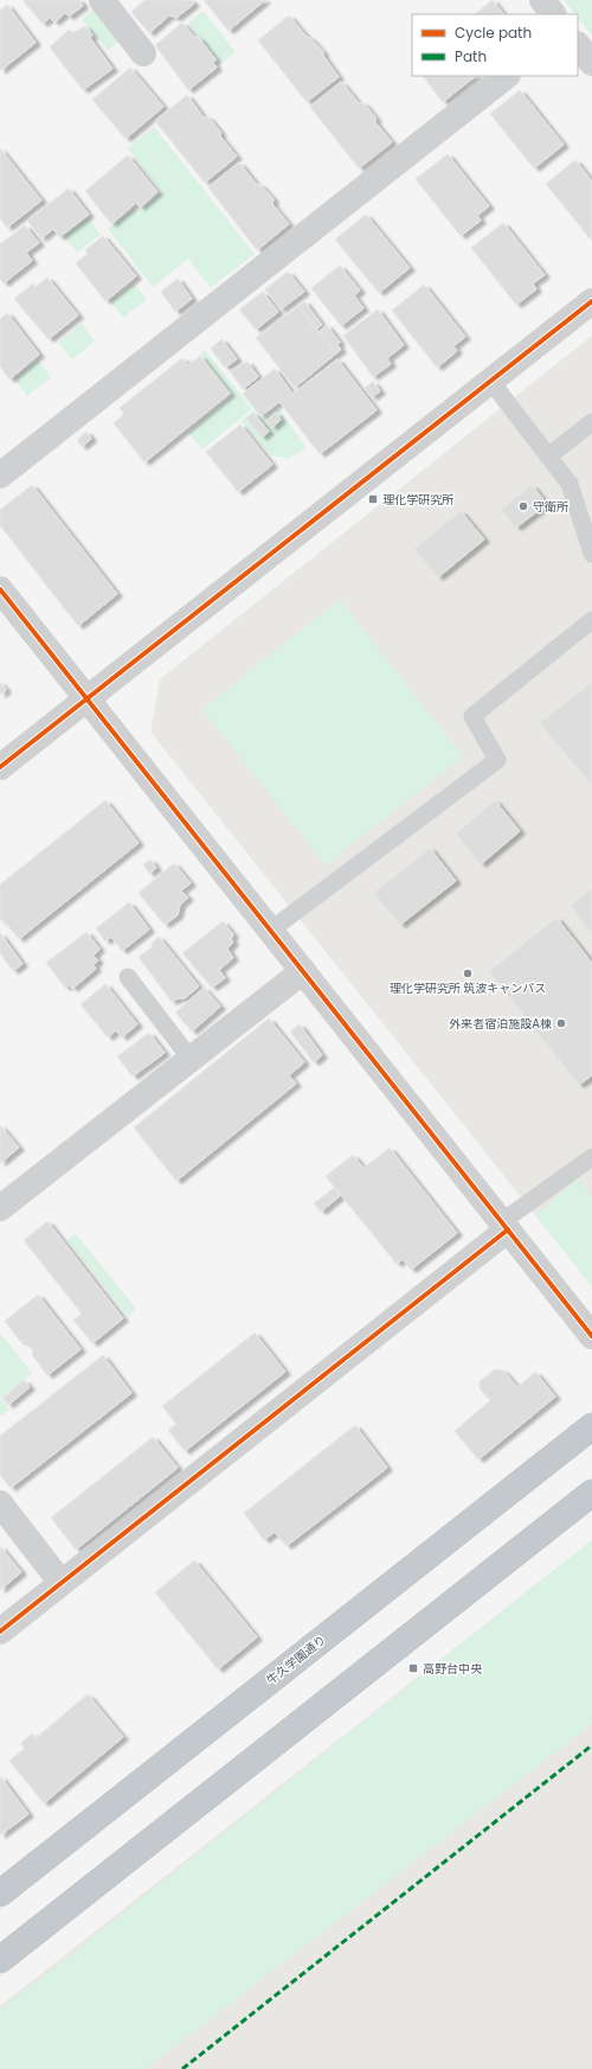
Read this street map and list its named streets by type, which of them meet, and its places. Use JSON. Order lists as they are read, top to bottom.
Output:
{
  "streets": {
    "highway": ["牛久学園通り"]
  },
  "places": {
    "transit": ["理化学研究所", "高野台中央"],
    "other": ["守衛所", "理化学研究所 筑波キャンパス", "外来者宿泊施設A棟"]
  },
  "legend": ["Cycle path", "Path"]
}
